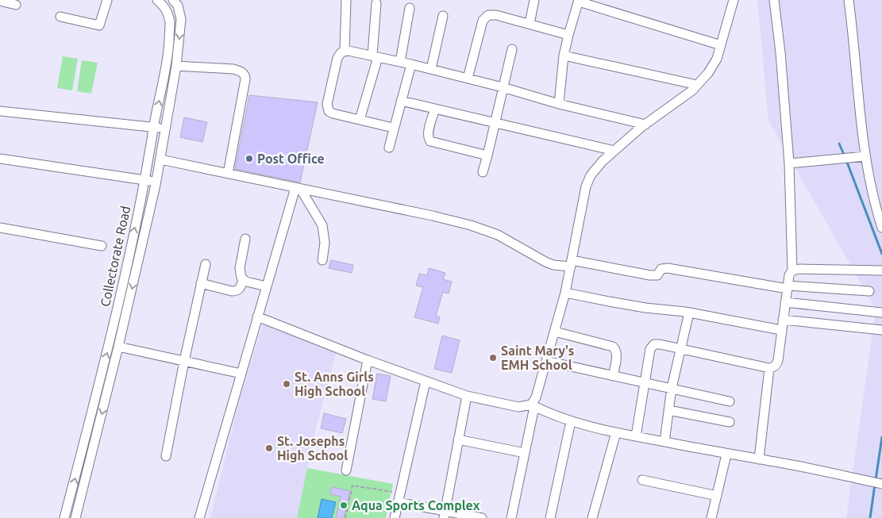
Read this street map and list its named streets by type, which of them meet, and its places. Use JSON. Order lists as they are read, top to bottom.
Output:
{
  "streets": {
    "street": ["Collectorate Road"]
  },
  "places": [
    "Post Office",
    "Saint Mary's EMH School",
    "St. Anns Girls High School",
    "St. Josephs High School",
    "Aqua Sports Complex"
  ]
}
